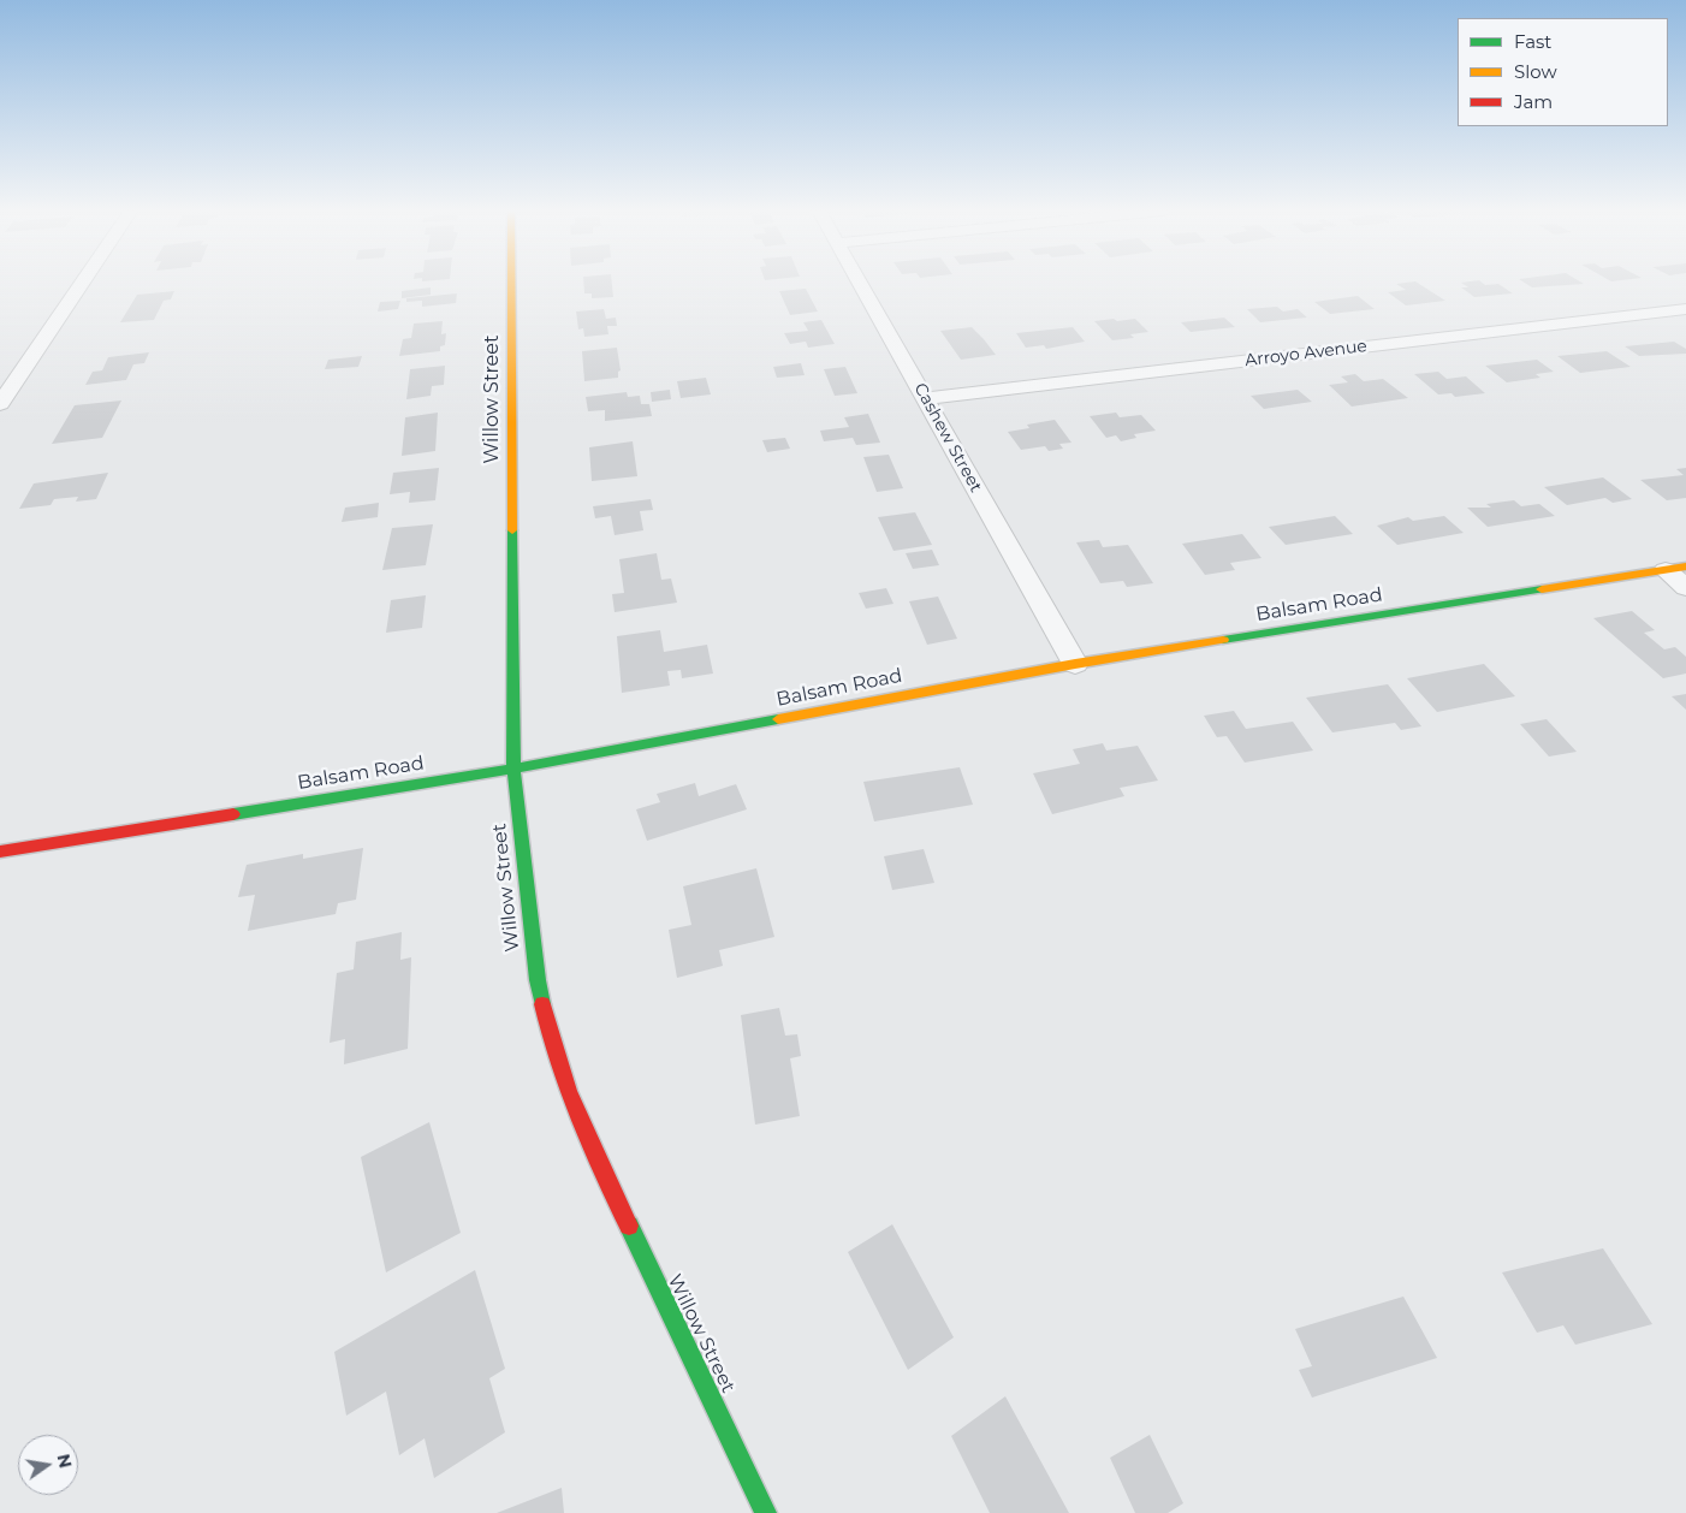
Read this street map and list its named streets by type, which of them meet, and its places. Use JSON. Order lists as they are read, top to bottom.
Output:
{
  "streets": {
    "street": [
      "Arroyo Avenue",
      "Willow Street",
      "Cashew Street",
      "Balsam Road"
    ]
  },
  "crossings": [
    ["Arroyo Avenue", "Cashew Street"],
    ["Willow Street", "Balsam Road"],
    ["Cashew Street", "Balsam Road"]
  ],
  "legend": ["Fast", "Slow", "Jam"],
  "north": "right"
}
